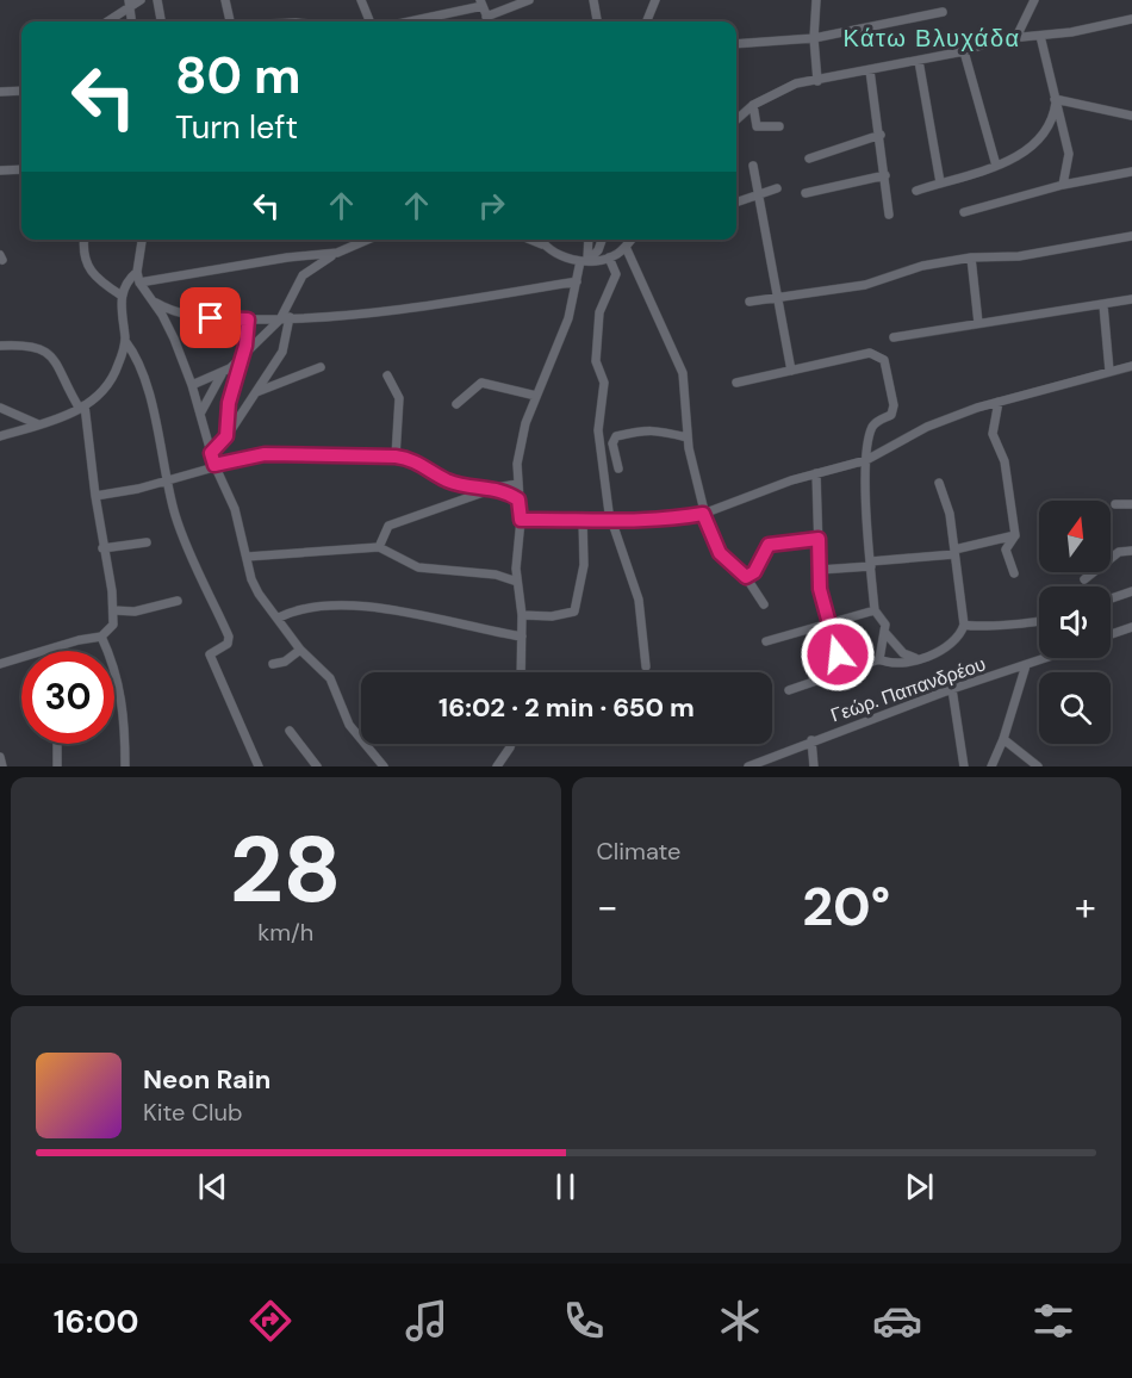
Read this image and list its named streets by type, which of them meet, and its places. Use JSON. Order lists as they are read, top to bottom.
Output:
{
  "streets": {
    "street": ["Γεώρ. Παπανδρέου"]
  },
  "districts": ["Κάτω Βλυχάδα"],
  "north": "top",
  "page": {
    "turn": ["80 m", "Turn left"],
    "limit": "30",
    "trip": "16:02 · 2 min · 650 m",
    "tile": [
      ["28", "km/h"],
      "Climate"
    ],
    "heat": ["−", "20°", "+"],
    "song": ["Neon Rain", "Kite Club"],
    "tabs": "16:00"
  }
}
